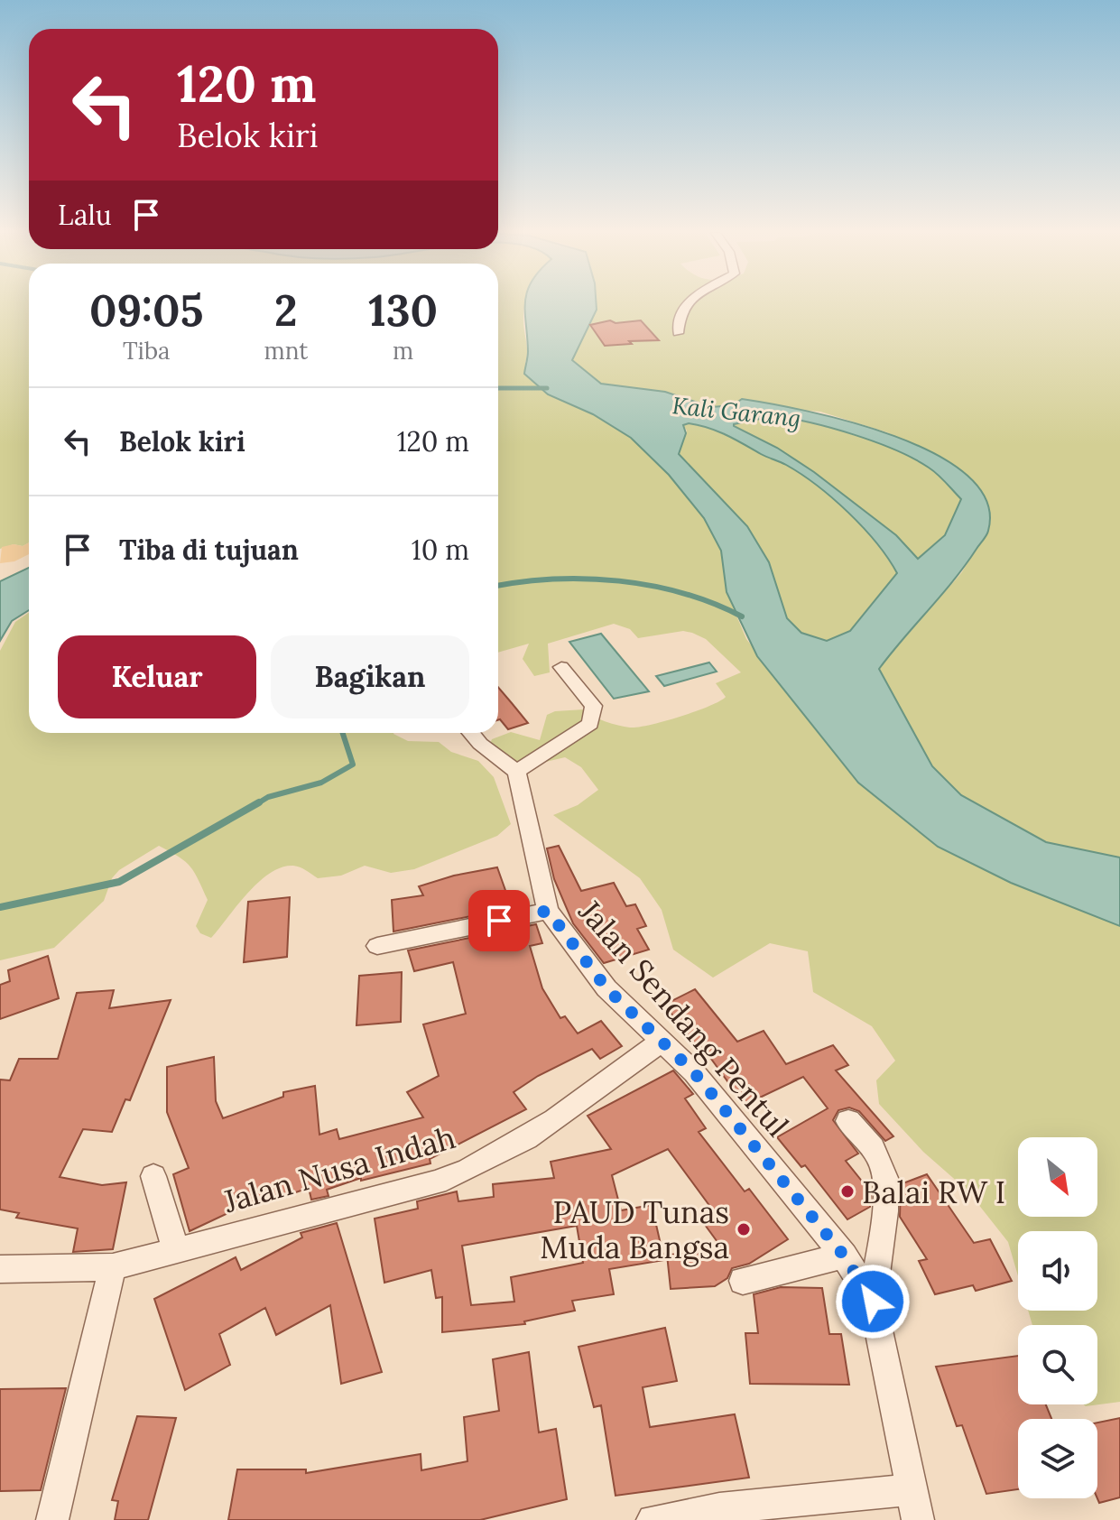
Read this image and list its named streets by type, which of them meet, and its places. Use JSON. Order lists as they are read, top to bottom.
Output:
{
  "streets": {
    "street": ["Jalan Sendang Pentul", "Jalan Nusa Indah"]
  },
  "crossings": [
    ["Jalan Sendang Pentul", "Jalan Nusa Indah"]
  ],
  "water": ["Kali Garang"],
  "places": ["Balai RW I", "PAUD Tunas Muda Bangsa"],
  "north": "bottom right",
  "page": {
    "turn": ["120 m", "Belok kiri"],
    "then": "Lalu",
    "eta": [
      "09:05",
      "Tiba",
      "2",
      "mnt",
      "130",
      "m"
    ],
    "list": [
      {
        "name": "Belok kiri",
        "value": "120 m"
      },
      {
        "name": "Tiba di tujuan",
        "value": "10 m"
      }
    ],
    "buttons": ["Keluar", "Bagikan"]
  }
}
